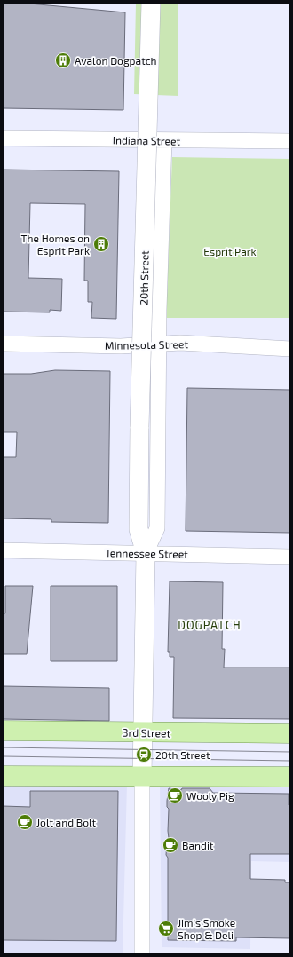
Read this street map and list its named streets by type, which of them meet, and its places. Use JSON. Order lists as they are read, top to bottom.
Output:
{
  "streets": {
    "main road": ["3rd Street"],
    "street": [
      "Indiana Street",
      "20th Street",
      "Minnesota Street",
      "Tennessee Street"
    ]
  },
  "crossings": [
    ["Indiana Street", "20th Street"],
    ["20th Street", "Minnesota Street"],
    ["20th Street", "Tennessee Street"],
    ["20th Street", "3rd Street"]
  ],
  "districts": ["DOGPATCH"],
  "parks": ["Esprit Park"],
  "places": {
    "building": ["Avalon Dogpatch", "The Homes on Esprit Park"],
    "station": ["20th Street"],
    "cafe": ["Wooly Pig", "Jolt and Bolt", "Bandit"],
    "supermarket": ["Jim's Smoke Shop & Deli"]
  }
}
